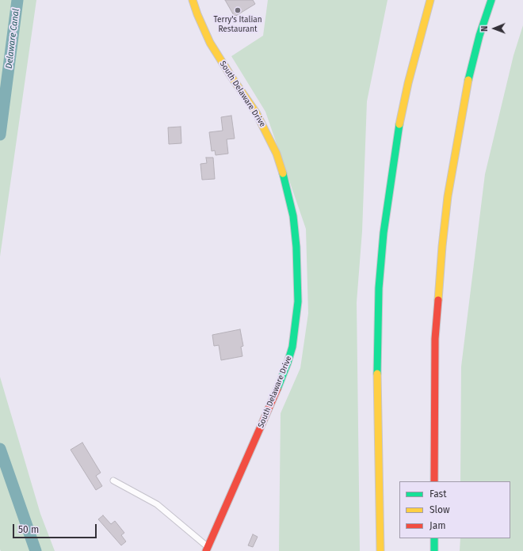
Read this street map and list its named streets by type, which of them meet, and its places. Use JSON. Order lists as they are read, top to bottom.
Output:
{
  "streets": {
    "highway": ["South Delaware Drive"]
  },
  "water": ["Delaware Canal"],
  "places": ["Terry's Italian Restaurant"],
  "legend": ["Fast", "Slow", "Jam"],
  "scale_bar": "50 m",
  "north": "left"
}
